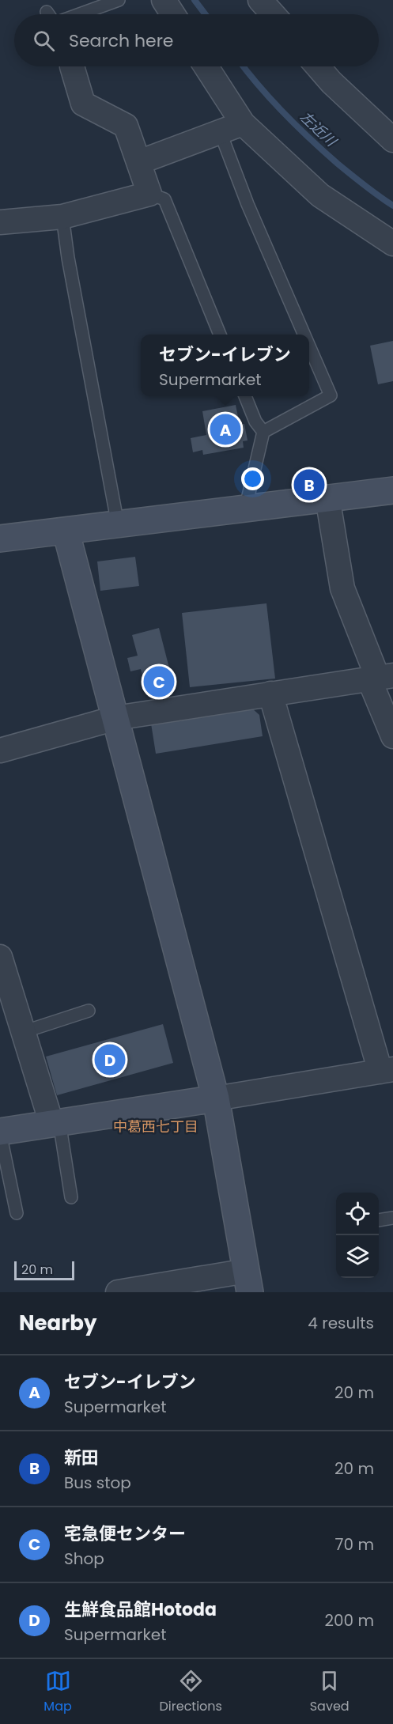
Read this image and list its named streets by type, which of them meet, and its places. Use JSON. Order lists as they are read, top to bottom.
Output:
{
  "districts": ["中葛西七丁目"],
  "water": ["左近川"],
  "scale_bar": "20 m",
  "page": {
    "search": "Search here",
    "popup": ["セブン-イレブン", "Supermarket"],
    "pins": [
      "A",
      "B",
      "C",
      "D"
    ],
    "scale": "20 m",
    "heading": ["Nearby", "4 results"],
    "list": [
      {
        "mark": "A",
        "name": "セブン-イレブン",
        "note": "Supermarket",
        "value": "20 m"
      },
      {
        "mark": "B",
        "name": "新田",
        "note": "Bus stop",
        "value": "20 m"
      },
      {
        "mark": "C",
        "name": "宅急便センター",
        "note": "Shop",
        "value": "70 m"
      },
      {
        "mark": "D",
        "name": "生鮮食品館Hotoda",
        "note": "Supermarket",
        "value": "200 m"
      }
    ],
    "nav": ["Map", "Directions", "Saved"]
  }
}
